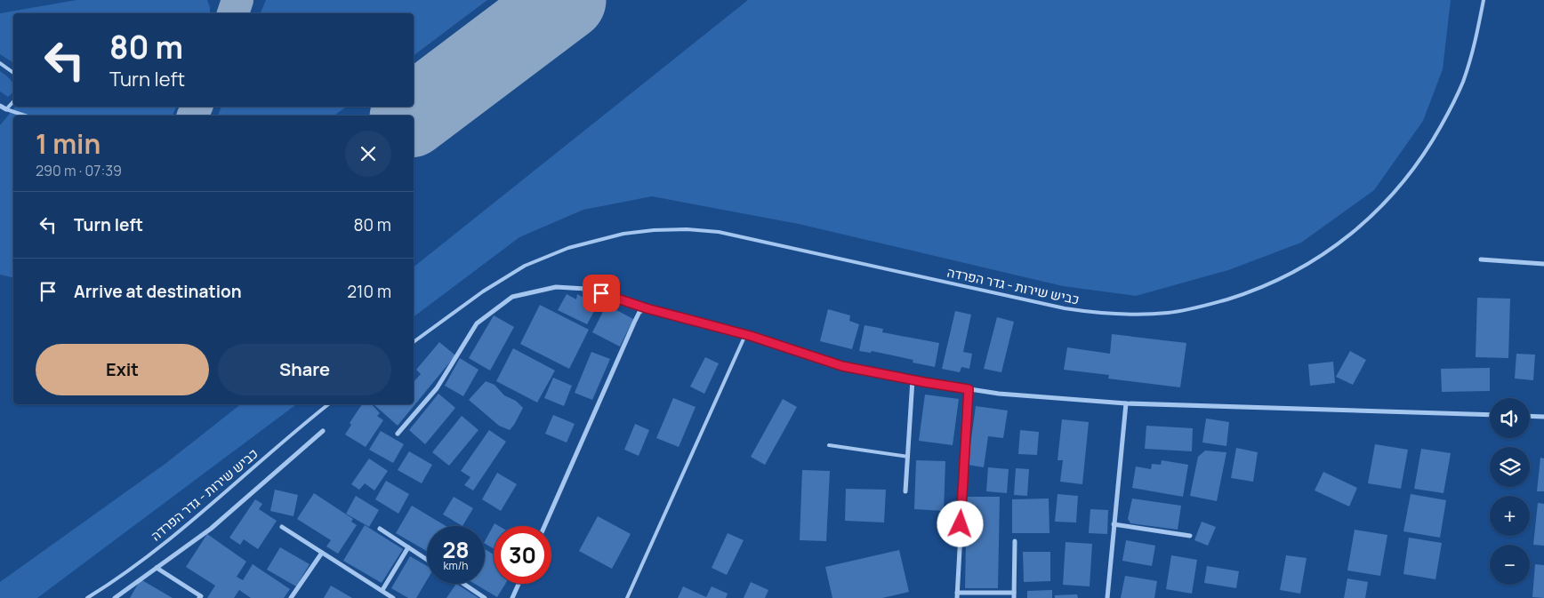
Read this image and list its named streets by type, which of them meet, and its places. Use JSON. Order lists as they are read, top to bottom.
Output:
{
  "streets": {
    "lane": ["כביש שירות - גדר הפרדה"]
  },
  "page": {
    "turn": ["80 m", "Turn left"],
    "heading": ["1 min", "290 m · 07:39"],
    "list": [
      {
        "name": "Turn left",
        "value": "80 m"
      },
      {
        "name": "Arrive at destination",
        "value": "210 m"
      }
    ],
    "buttons": ["Exit", "Share"],
    "map_buttons": ["+", "−"],
    "speed": "28 km/h",
    "limit": "30"
  }
}
